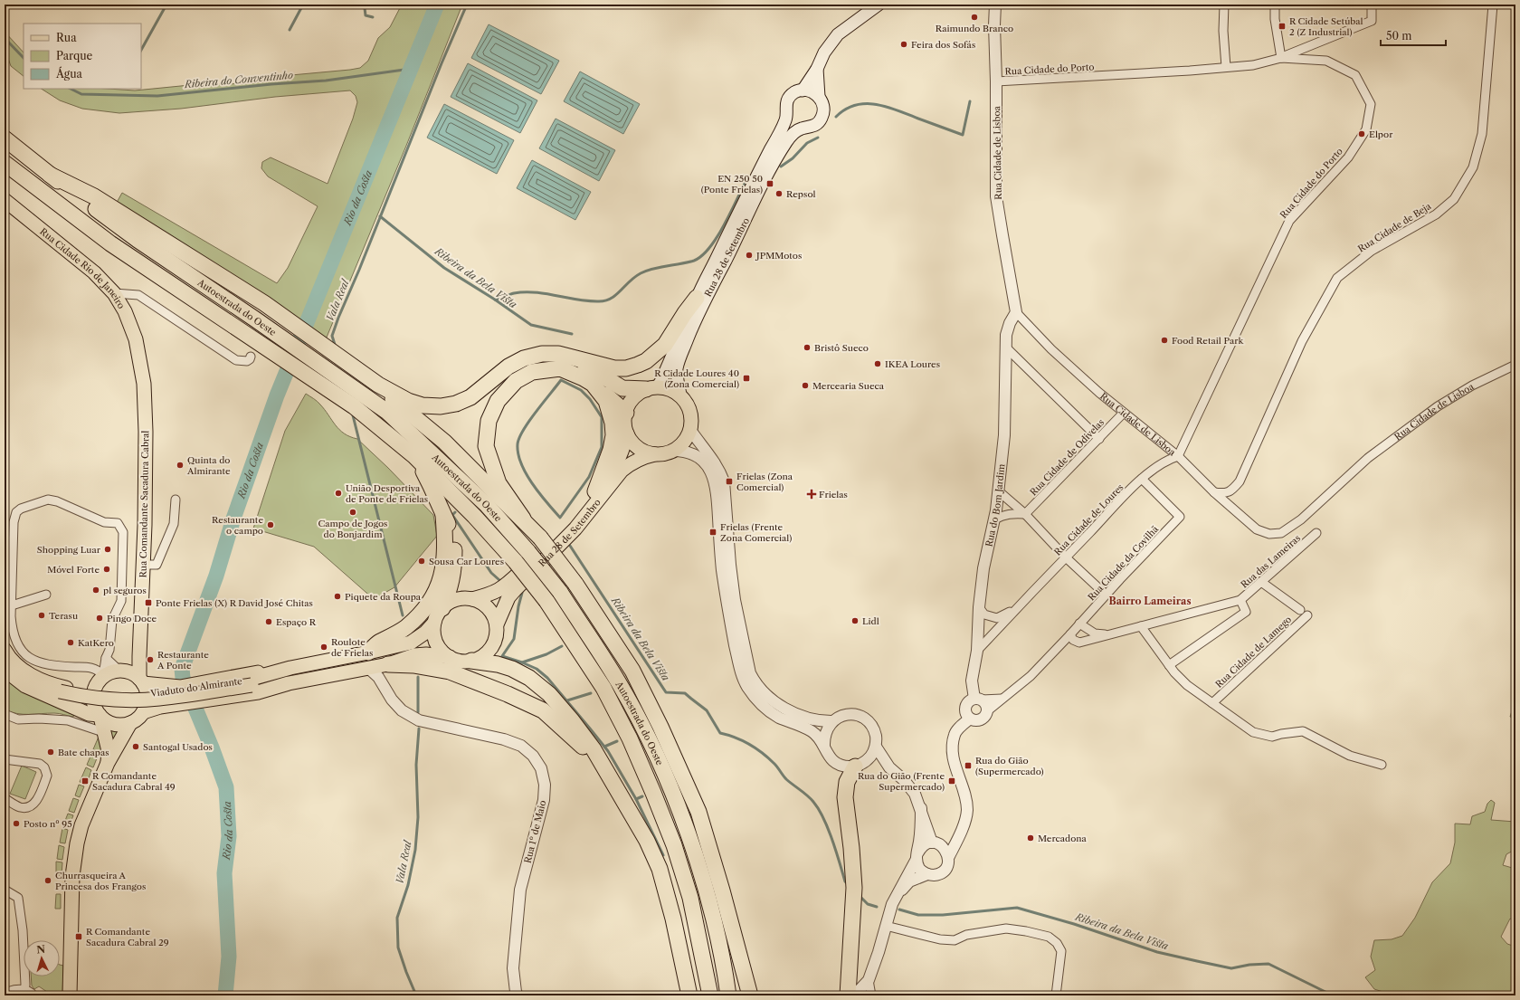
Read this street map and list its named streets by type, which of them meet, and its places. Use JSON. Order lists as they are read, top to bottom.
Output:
{
  "streets": {
    "highway": ["Autoestrada do Oeste"],
    "main road": [
      "Rua 28 de Setembro",
      "Rua Cidade Rio de Janeiro",
      "Rua Comandante Sacadura Cabral",
      "Viaduto do Almirante"
    ],
    "street": [
      "Rua Cidade do Porto",
      "Rua Cidade de Lisboa",
      "Rua Cidade de Beja",
      "Rua Cidade de Odivelas",
      "Rua do Bom Jardim",
      "Rua Cidade de Loures",
      "Rua das Lameiras",
      "Rua Cidade da Covilhã",
      "Rua Cidade de Lamego",
      "Rua 1º de Maio"
    ]
  },
  "crossings": [
    ["Rua Cidade do Porto", "Rua Cidade de Lisboa"],
    ["Rua Cidade do Porto", "Rua Cidade de Loures"],
    ["Rua Cidade de Lisboa", "Rua Cidade de Beja"],
    ["Rua Cidade de Lisboa", "Rua Cidade de Odivelas"],
    ["Rua Cidade de Lisboa", "Rua do Bom Jardim"],
    ["Rua Cidade de Lisboa", "Rua Cidade de Loures"],
    ["Rua Cidade Rio de Janeiro", "Rua Comandante Sacadura Cabral"],
    ["Rua Cidade de Loures", "Rua Cidade da Covilhã"],
    ["Rua das Lameiras", "Rua Cidade da Covilhã"],
    ["Rua das Lameiras", "Rua Cidade de Lamego"]
  ],
  "districts": ["Bairro Lameiras"],
  "water": [
    "Ribeira do Conventinho",
    "Rio da Costa",
    "Ribeira da Bela Vista",
    "Vala Real"
  ],
  "places": {
    "other": [
      "Raimundo Branco",
      "Feira dos Sofás",
      "Elpor",
      "Repsol",
      "JPMMotos",
      "Food Retail Park",
      "Bristô Sueco",
      "IKEA Loures",
      "Mercearia Sueca",
      "Quinta do Almirante",
      "União Desportiva de Ponte de Frielas",
      "Campo de Jogos do Bonjardim",
      "Restaurante o campo",
      "Shopping Luar",
      "Sousa Car Loures",
      "Móvel Forte",
      "pl seguros",
      "Piquete da Roupa",
      "Terasu",
      "Pingo Doce",
      "Lidl",
      "Espaço R",
      "KatKero",
      "Roulote de Frielas",
      "Restaurante A Ponte",
      "Santogal Usados",
      "Bate chapas",
      "Posto nº 95",
      "Mercadona",
      "Churrasqueira A Princesa dos Frangos"
    ],
    "transit": [
      "R Cidade Setúbal 2 (Z Industrial)",
      "EN 250 50 (Ponte Frielas)",
      "R Cidade Loures 40 (Zona Comercial)",
      "Frielas (Zona Comercial)",
      "Frielas (Frente Zona Comercial)",
      "Ponte Frielas (X) R David José Chitas",
      "Rua do Gião (Supermercado)",
      "R Comandante Sacadura Cabral 49",
      "Rua do Gião (Frente Supermercado)",
      "R Comandante Sacadura Cabral 29"
    ],
    "health": ["Frielas"]
  },
  "legend": ["Rua", "Parque", "Água"],
  "scale_bar": "50 m",
  "north": "top"
}
